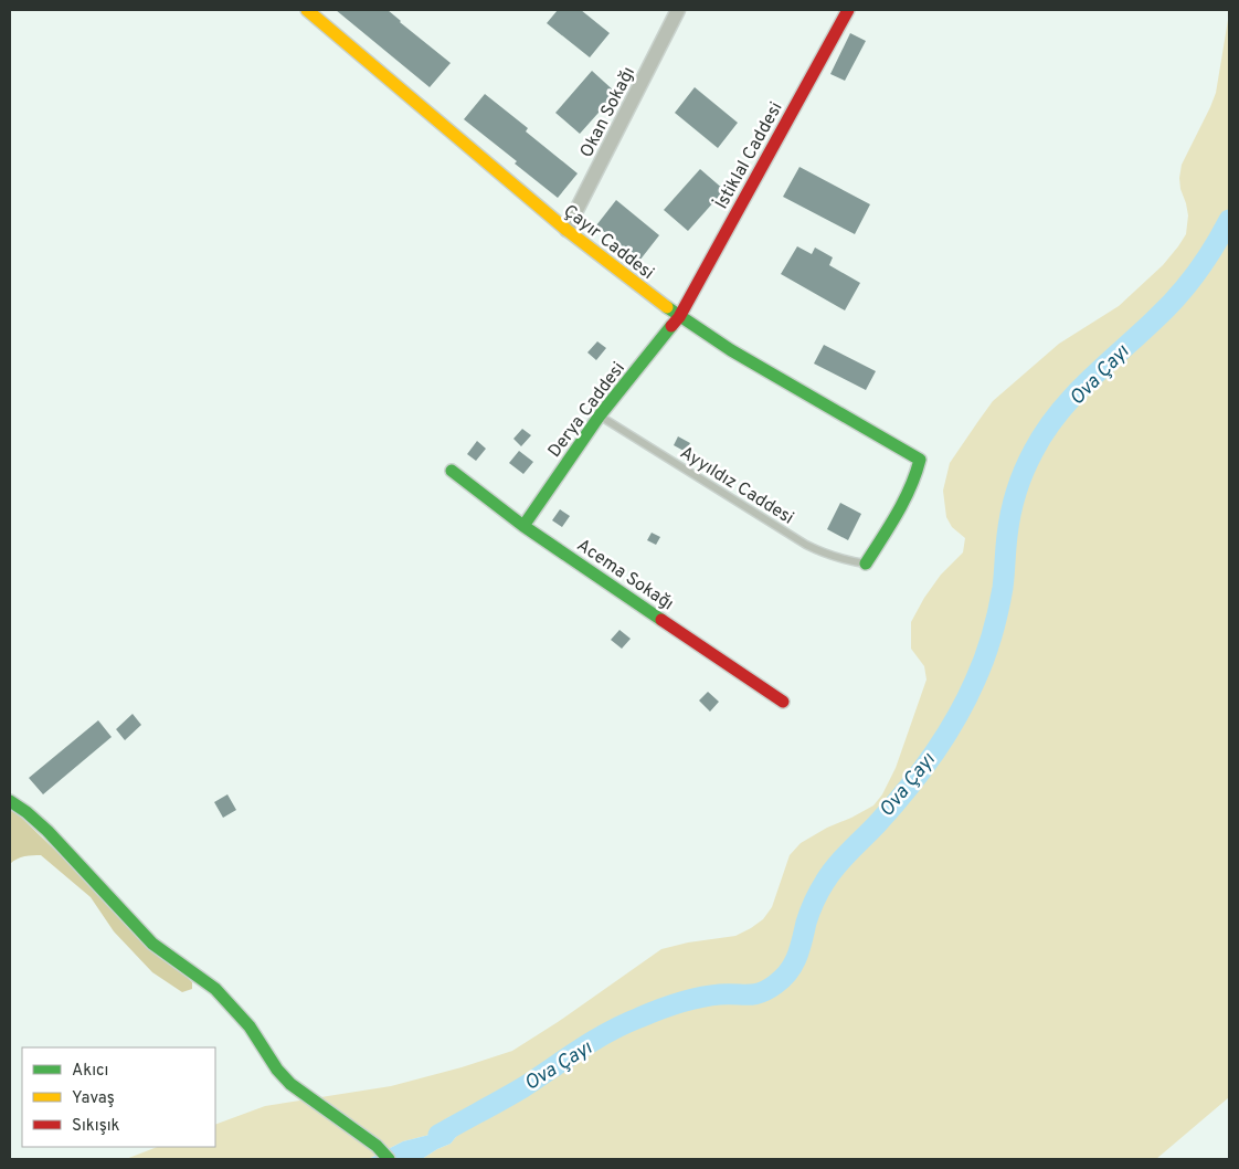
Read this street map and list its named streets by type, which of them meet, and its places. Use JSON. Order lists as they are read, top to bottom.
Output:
{
  "streets": {
    "street": [
      "Okan Sokağı",
      "İstiklal Caddesi",
      "Çayır Caddesi",
      "Derya Caddesi",
      "Acema Sokağı"
    ],
    "lane": ["Ayyıldız Caddesi"]
  },
  "crossings": [
    ["Okan Sokağı", "Çayır Caddesi"],
    ["İstiklal Caddesi", "Çayır Caddesi"],
    ["İstiklal Caddesi", "Derya Caddesi"],
    ["Çayır Caddesi", "Derya Caddesi"],
    ["Çayır Caddesi", "Ayyıldız Caddesi"],
    ["Derya Caddesi", "Ayyıldız Caddesi"],
    ["Derya Caddesi", "Acema Sokağı"]
  ],
  "water": ["Ova Çayı"],
  "legend": ["Akıcı", "Yavaş", "Sıkışık"]
}
